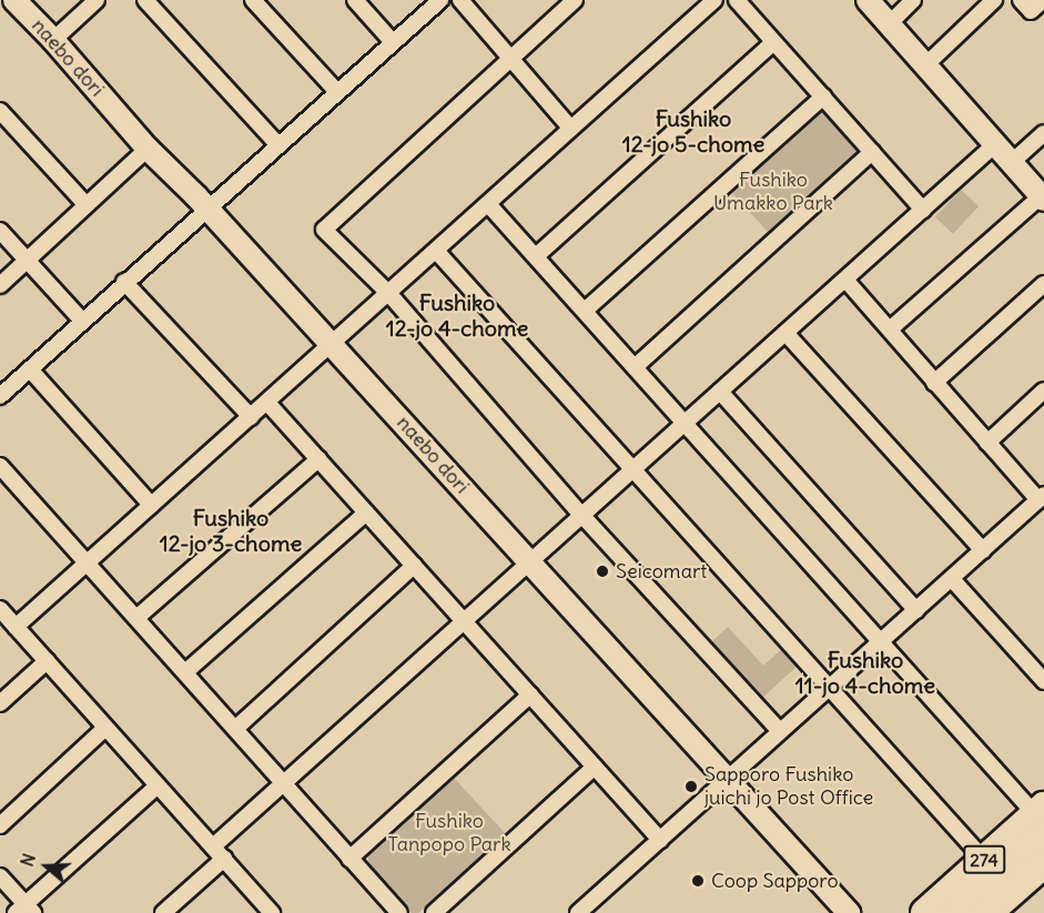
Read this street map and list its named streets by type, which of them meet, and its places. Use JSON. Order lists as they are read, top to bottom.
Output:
{
  "streets": {
    "highway": ["274"],
    "street": ["naebo dori"]
  },
  "districts": [
    "Fushiko 12-jo 5-chome",
    "Fushiko 12-jo 4-chome",
    "Fushiko 12-jo 3-chome",
    "Fushiko 11-jo 4-chome"
  ],
  "parks": ["Fushiko Umakko Park", "Fushiko Tanpopo Park"],
  "places": ["Seicomart", "Sapporo Fushiko juichi jo Post Office", "Coop Sapporo"],
  "north": "left"
}
